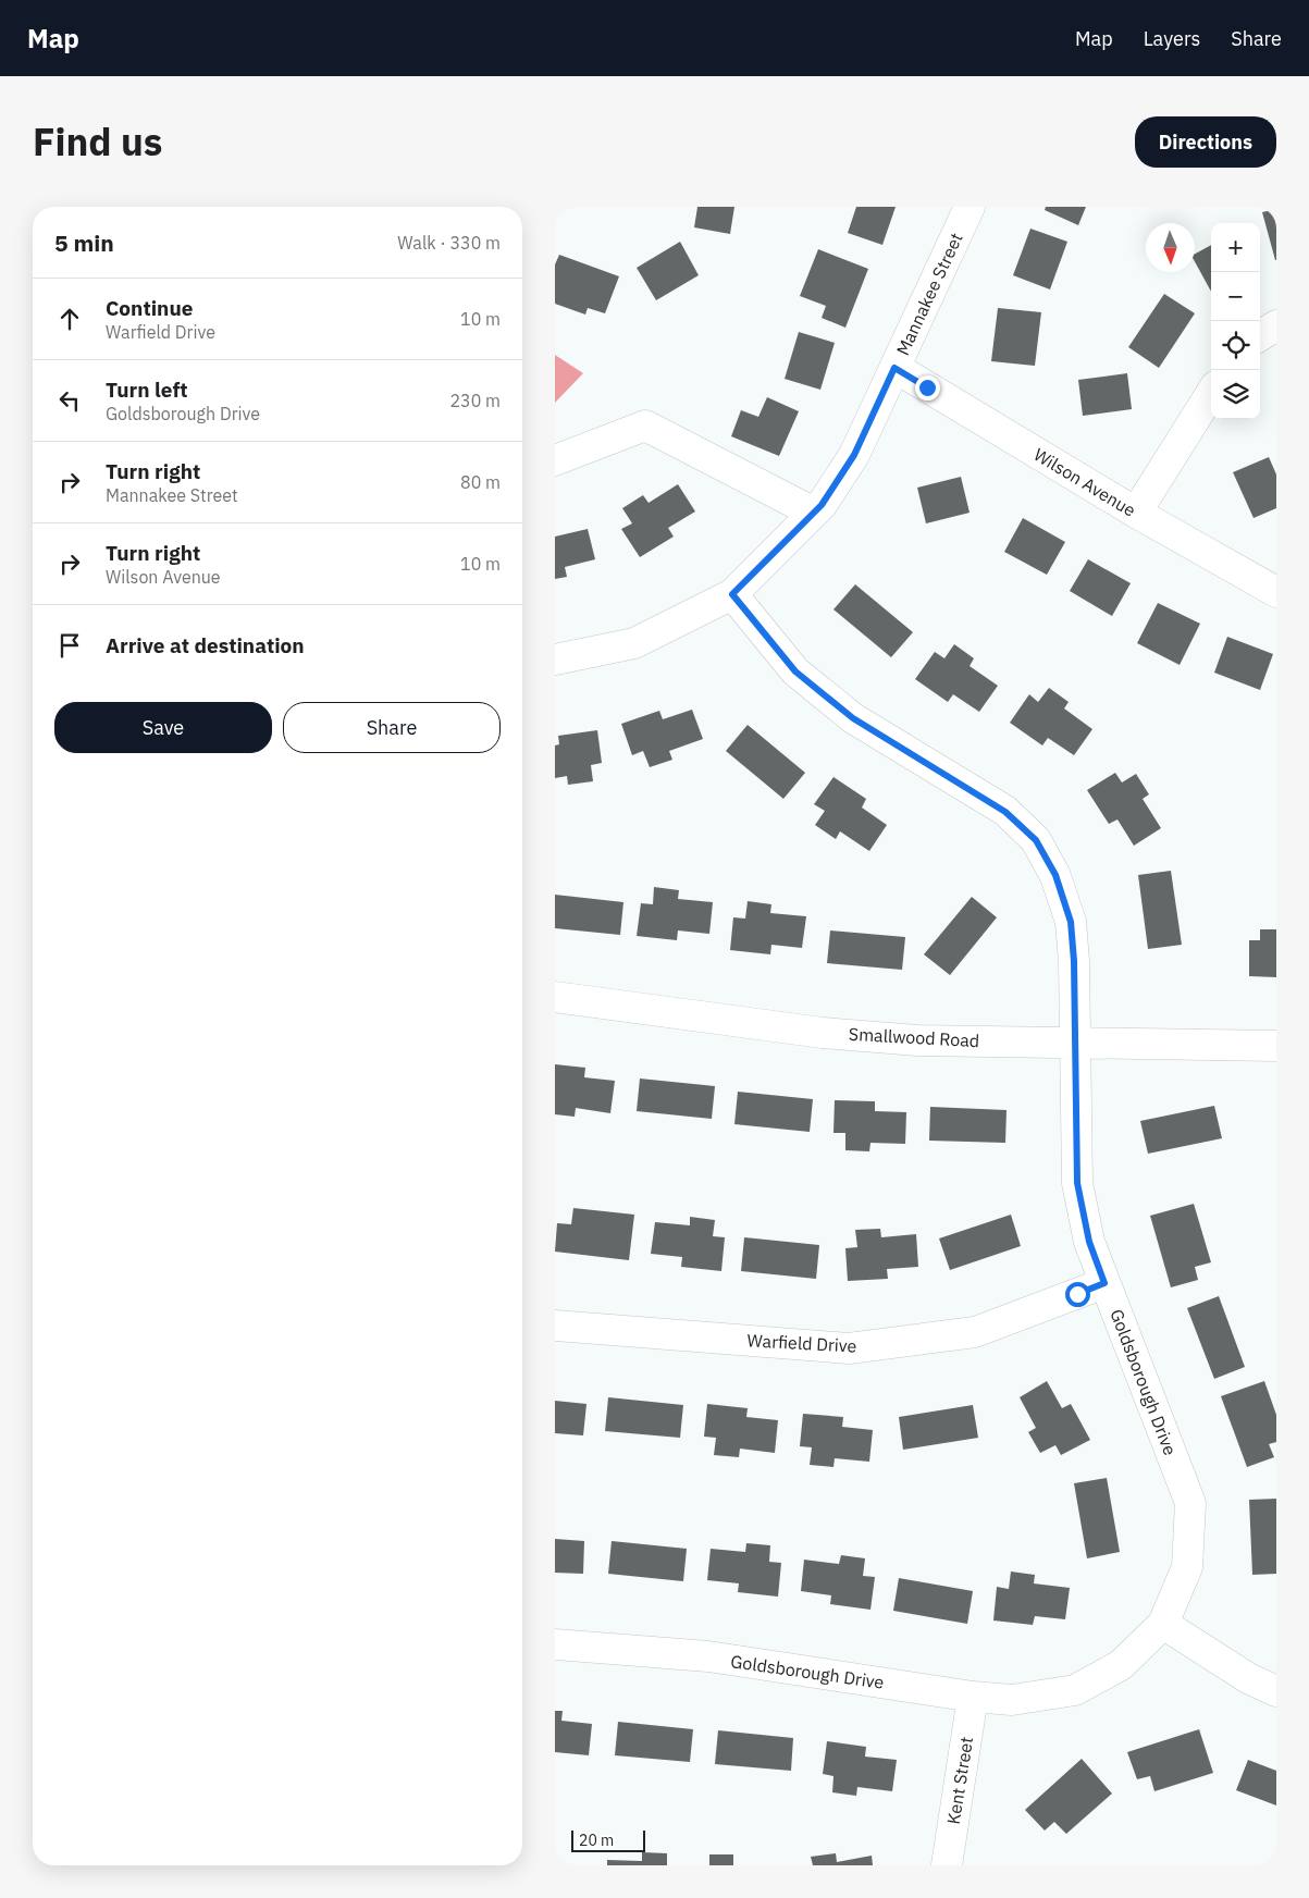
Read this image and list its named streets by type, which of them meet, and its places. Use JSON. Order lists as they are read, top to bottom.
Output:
{
  "streets": {
    "street": [
      "Mannakee Street",
      "Wilson Avenue",
      "Smallwood Road",
      "Warfield Drive",
      "Goldsborough Drive",
      "Kent Street"
    ]
  },
  "crossings": [
    ["Mannakee Street", "Wilson Avenue"],
    ["Mannakee Street", "Goldsborough Drive"],
    ["Smallwood Road", "Goldsborough Drive"],
    ["Warfield Drive", "Goldsborough Drive"],
    ["Goldsborough Drive", "Kent Street"]
  ],
  "scale_bar": "20 m",
  "north": "bottom",
  "page": {
    "header": "Map",
    "nav": ["Map", "Layers", "Share"],
    "title": "Find us",
    "buttons": [
      "Directions",
      ["Save", "Share"]
    ],
    "heading": ["5 min", "Walk · 330 m"],
    "map_buttons": ["+", "−"],
    "list": [
      ["Continue", "Warfield Drive", "10 m"],
      ["Turn left", "Goldsborough Drive", "230 m"],
      ["Turn right", "Mannakee Street", "80 m"],
      ["Turn right", "Wilson Avenue", "10 m"],
      "Arrive at destination"
    ],
    "scale": "20 m"
  }
}
